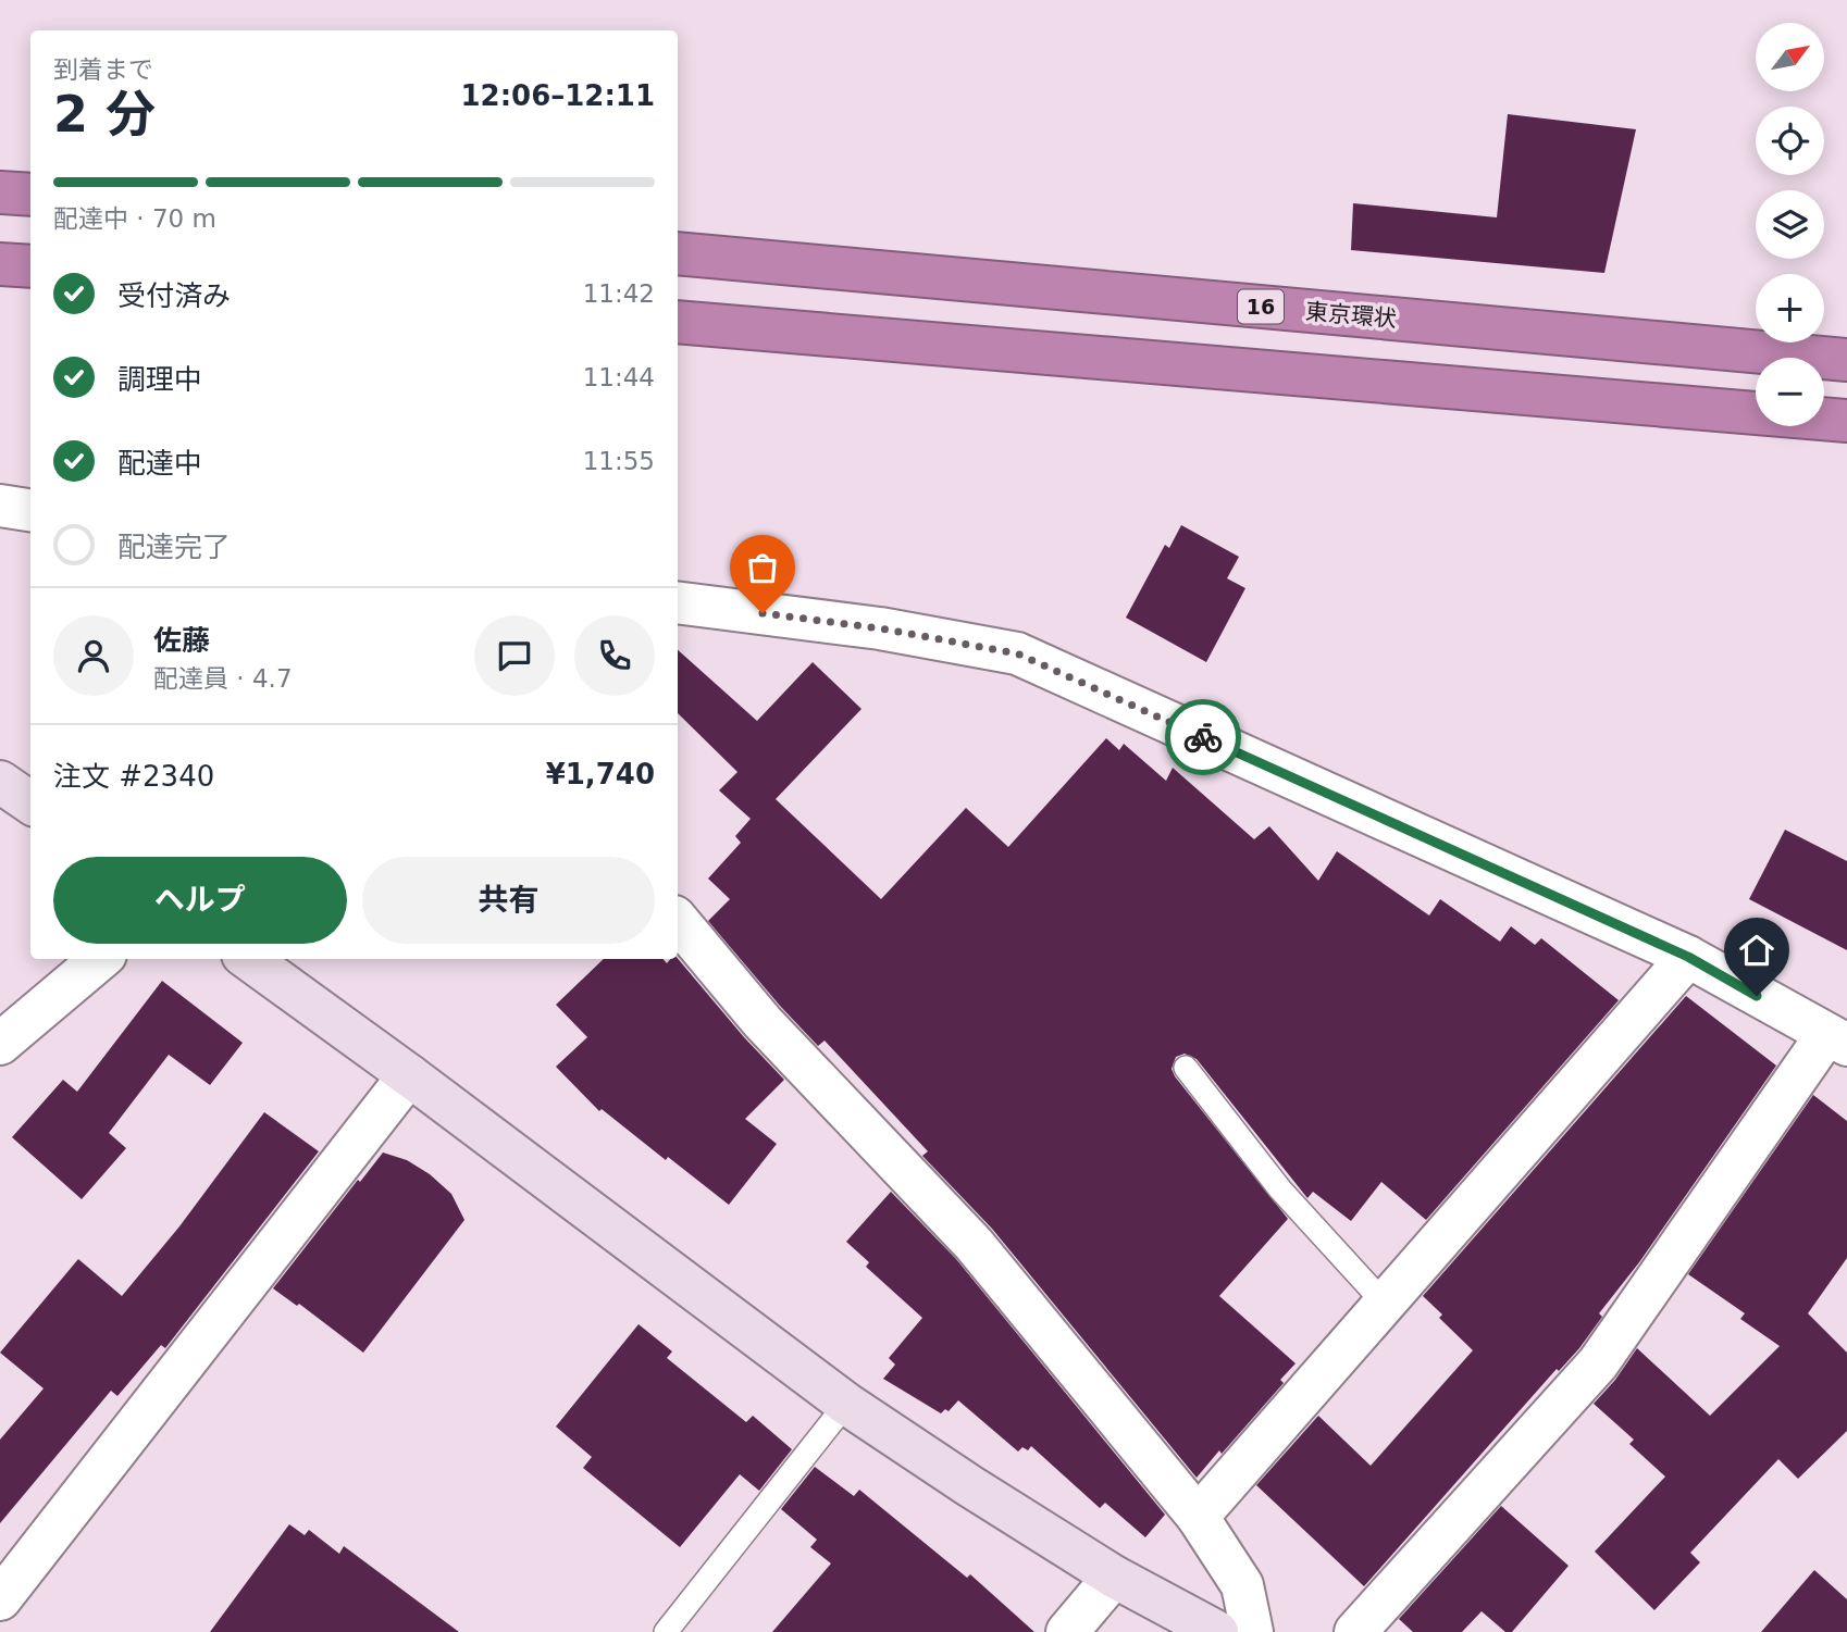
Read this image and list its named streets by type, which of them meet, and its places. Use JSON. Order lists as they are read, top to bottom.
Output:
{
  "streets": {
    "highway": ["16", "東京環状"]
  },
  "north": "top right",
  "page": {
    "map_buttons": ["+", "−"],
    "heading": ["2 分", "到着まで", "12:06–12:11"],
    "panel": [
      "佐藤",
      "配達員 · 4.7",
      "注文 #2340",
      "¥1,740"
    ],
    "bar": "配達中 · 70 m",
    "list": [
      ["受付済み", "11:42"],
      ["調理中", "11:44"],
      ["配達中", "11:55"],
      "配達完了"
    ],
    "buttons": ["ヘルプ", "共有"]
  }
}
